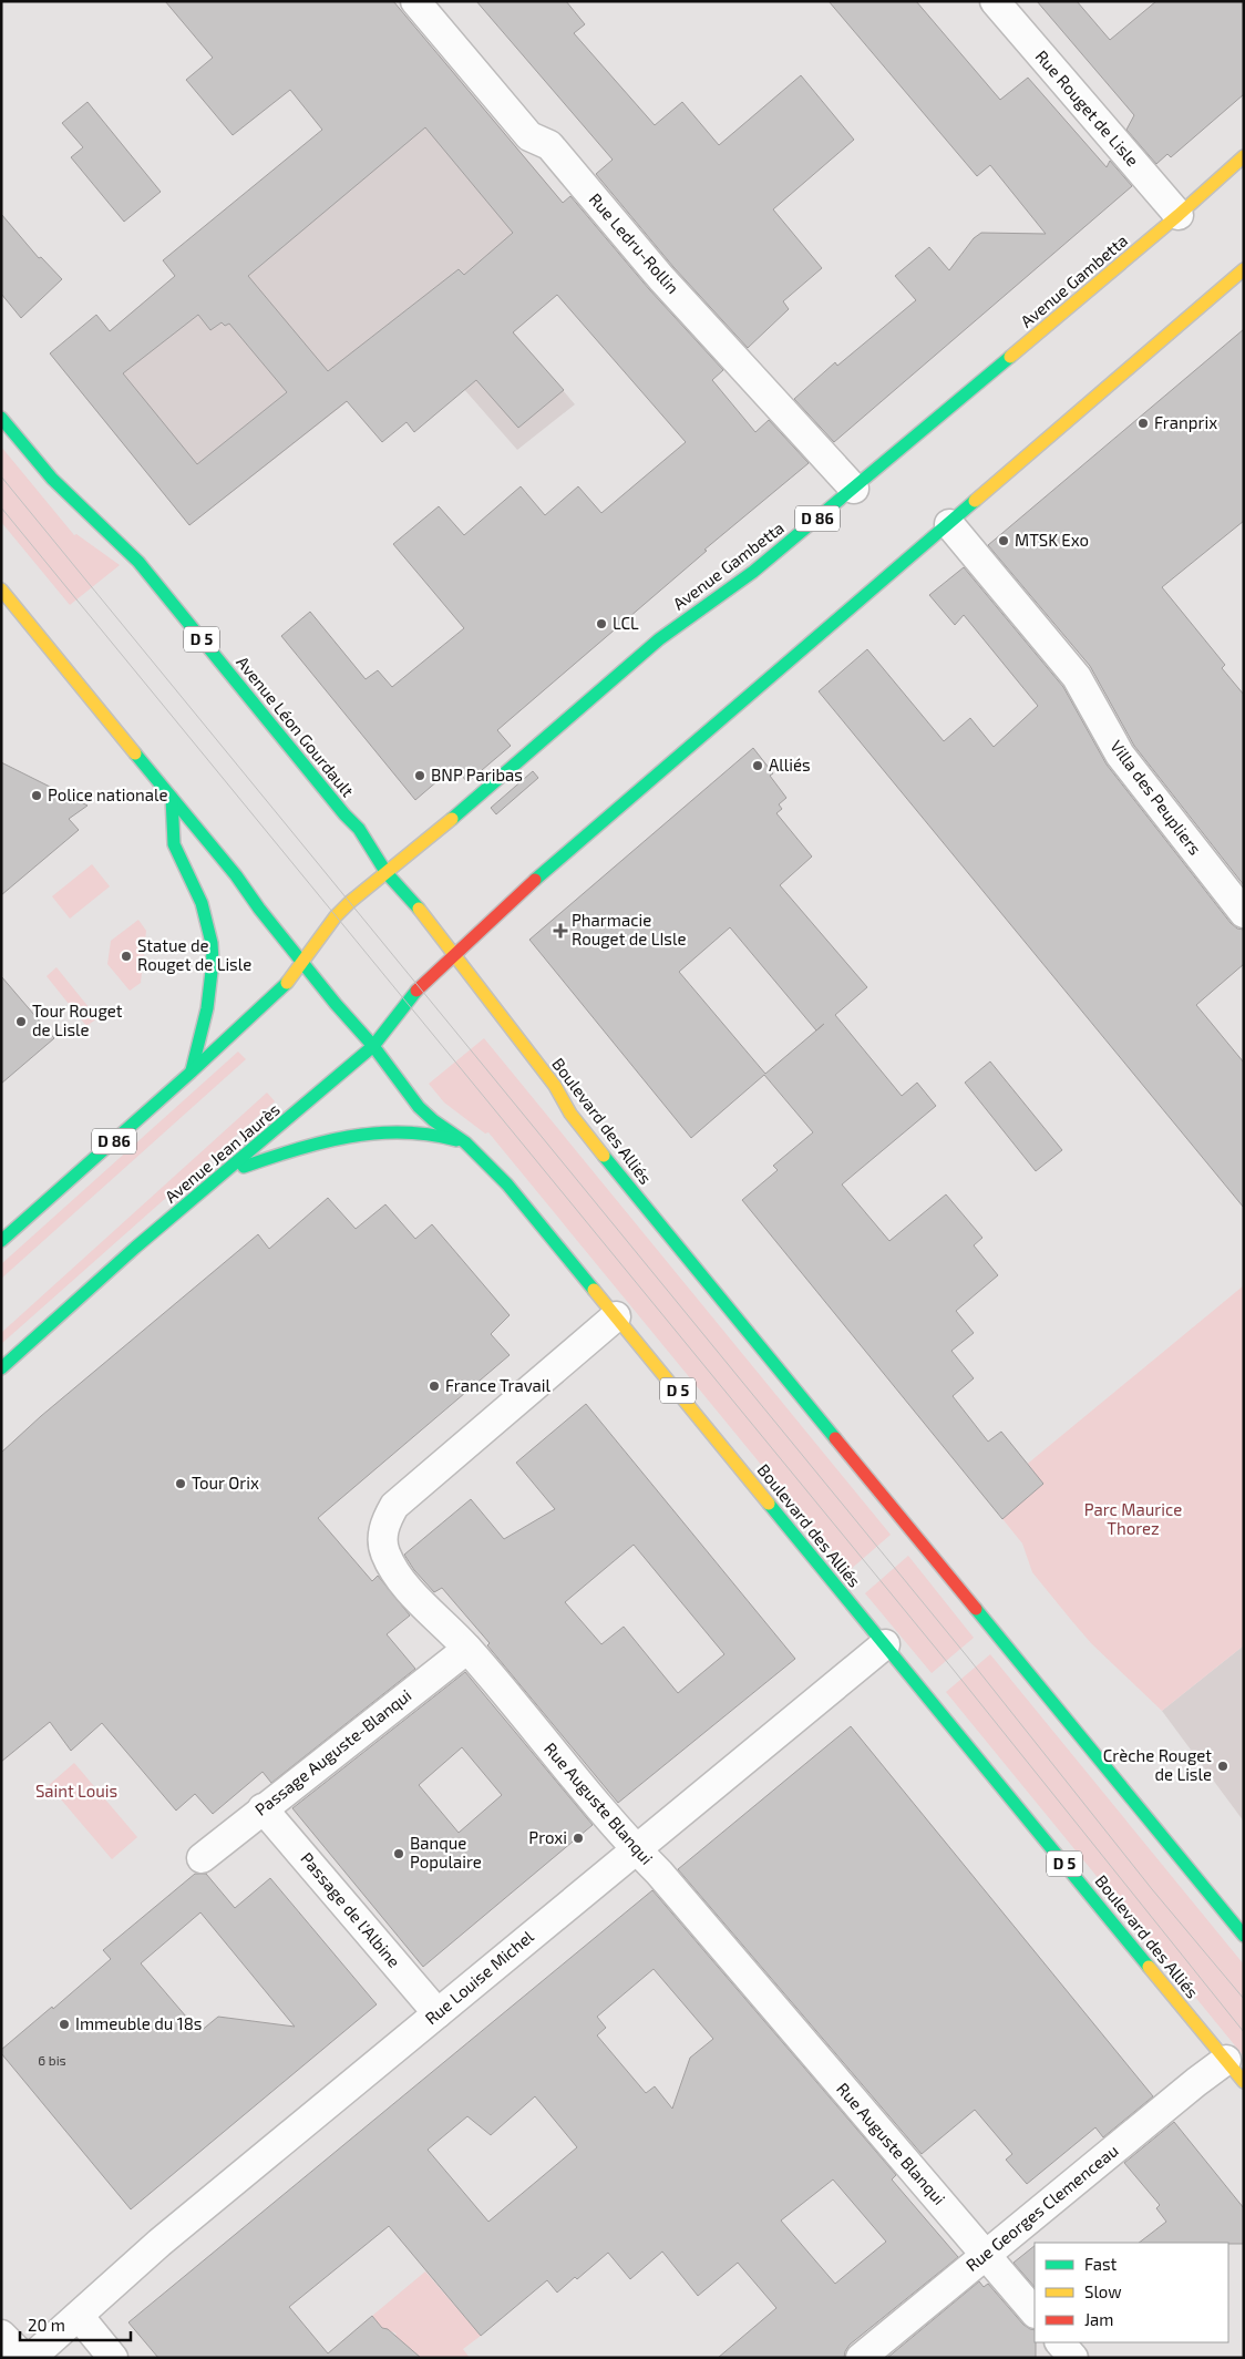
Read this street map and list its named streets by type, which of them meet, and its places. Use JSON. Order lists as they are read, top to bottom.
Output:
{
  "streets": {
    "main road": [
      "Avenue Gambetta",
      "D 86",
      "D 5",
      "Avenue Léon Gourdault",
      "Boulevard des Alliés",
      "Avenue Jean Jaurès"
    ],
    "street": [
      "Rue Rouget de Lisle",
      "Rue Ledru-Rollin",
      "Villa des Peupliers",
      "Passage Auguste-Blanqui",
      "Rue Auguste Blanqui",
      "Passage de l'Albine",
      "Rue Louise Michel",
      "Rue Georges Clemenceau"
    ]
  },
  "crossings": [
    ["Rue Rouget de Lisle", "Avenue Gambetta"],
    ["Rue Ledru-Rollin", "Avenue Gambetta"],
    ["Avenue Gambetta", "D 86"],
    ["Avenue Gambetta", "Avenue Léon Gourdault"],
    ["D 86", "D 5"],
    ["D 86", "Avenue Léon Gourdault"],
    ["D 86", "Boulevard des Alliés"],
    ["D 5", "Boulevard des Alliés"],
    ["Avenue Léon Gourdault", "Boulevard des Alliés"],
    ["Boulevard des Alliés", "Avenue Jean Jaurès"],
    ["Boulevard des Alliés", "Rue Auguste Blanqui"],
    ["Boulevard des Alliés", "Rue Louise Michel"],
    ["Boulevard des Alliés", "Rue Georges Clemenceau"],
    ["Passage Auguste-Blanqui", "Rue Auguste Blanqui"],
    ["Passage Auguste-Blanqui", "Passage de l'Albine"],
    ["Rue Auguste Blanqui", "Rue Louise Michel"],
    ["Rue Auguste Blanqui", "Rue Georges Clemenceau"],
    ["Passage de l'Albine", "Rue Louise Michel"]
  ],
  "parks": ["Parc Maurice Thorez", "Saint Louis"],
  "places": {
    "other": [
      "Franprix",
      "MTSK Exo",
      "LCL",
      "Alliés",
      "BNP Paribas",
      "Police nationale",
      "Statue de Rouget de Lisle",
      "Tour Rouget de Lisle",
      "France Travail",
      "Tour Orix",
      "Crèche Rouget de Lisle",
      "Proxi",
      "Banque Populaire",
      "Immeuble du 18s"
    ],
    "health": ["Pharmacie Rouget de LIsle"]
  },
  "house_numbers": ["6 bis"],
  "legend": ["Fast", "Slow", "Jam"],
  "scale_bar": "20 m"
}
